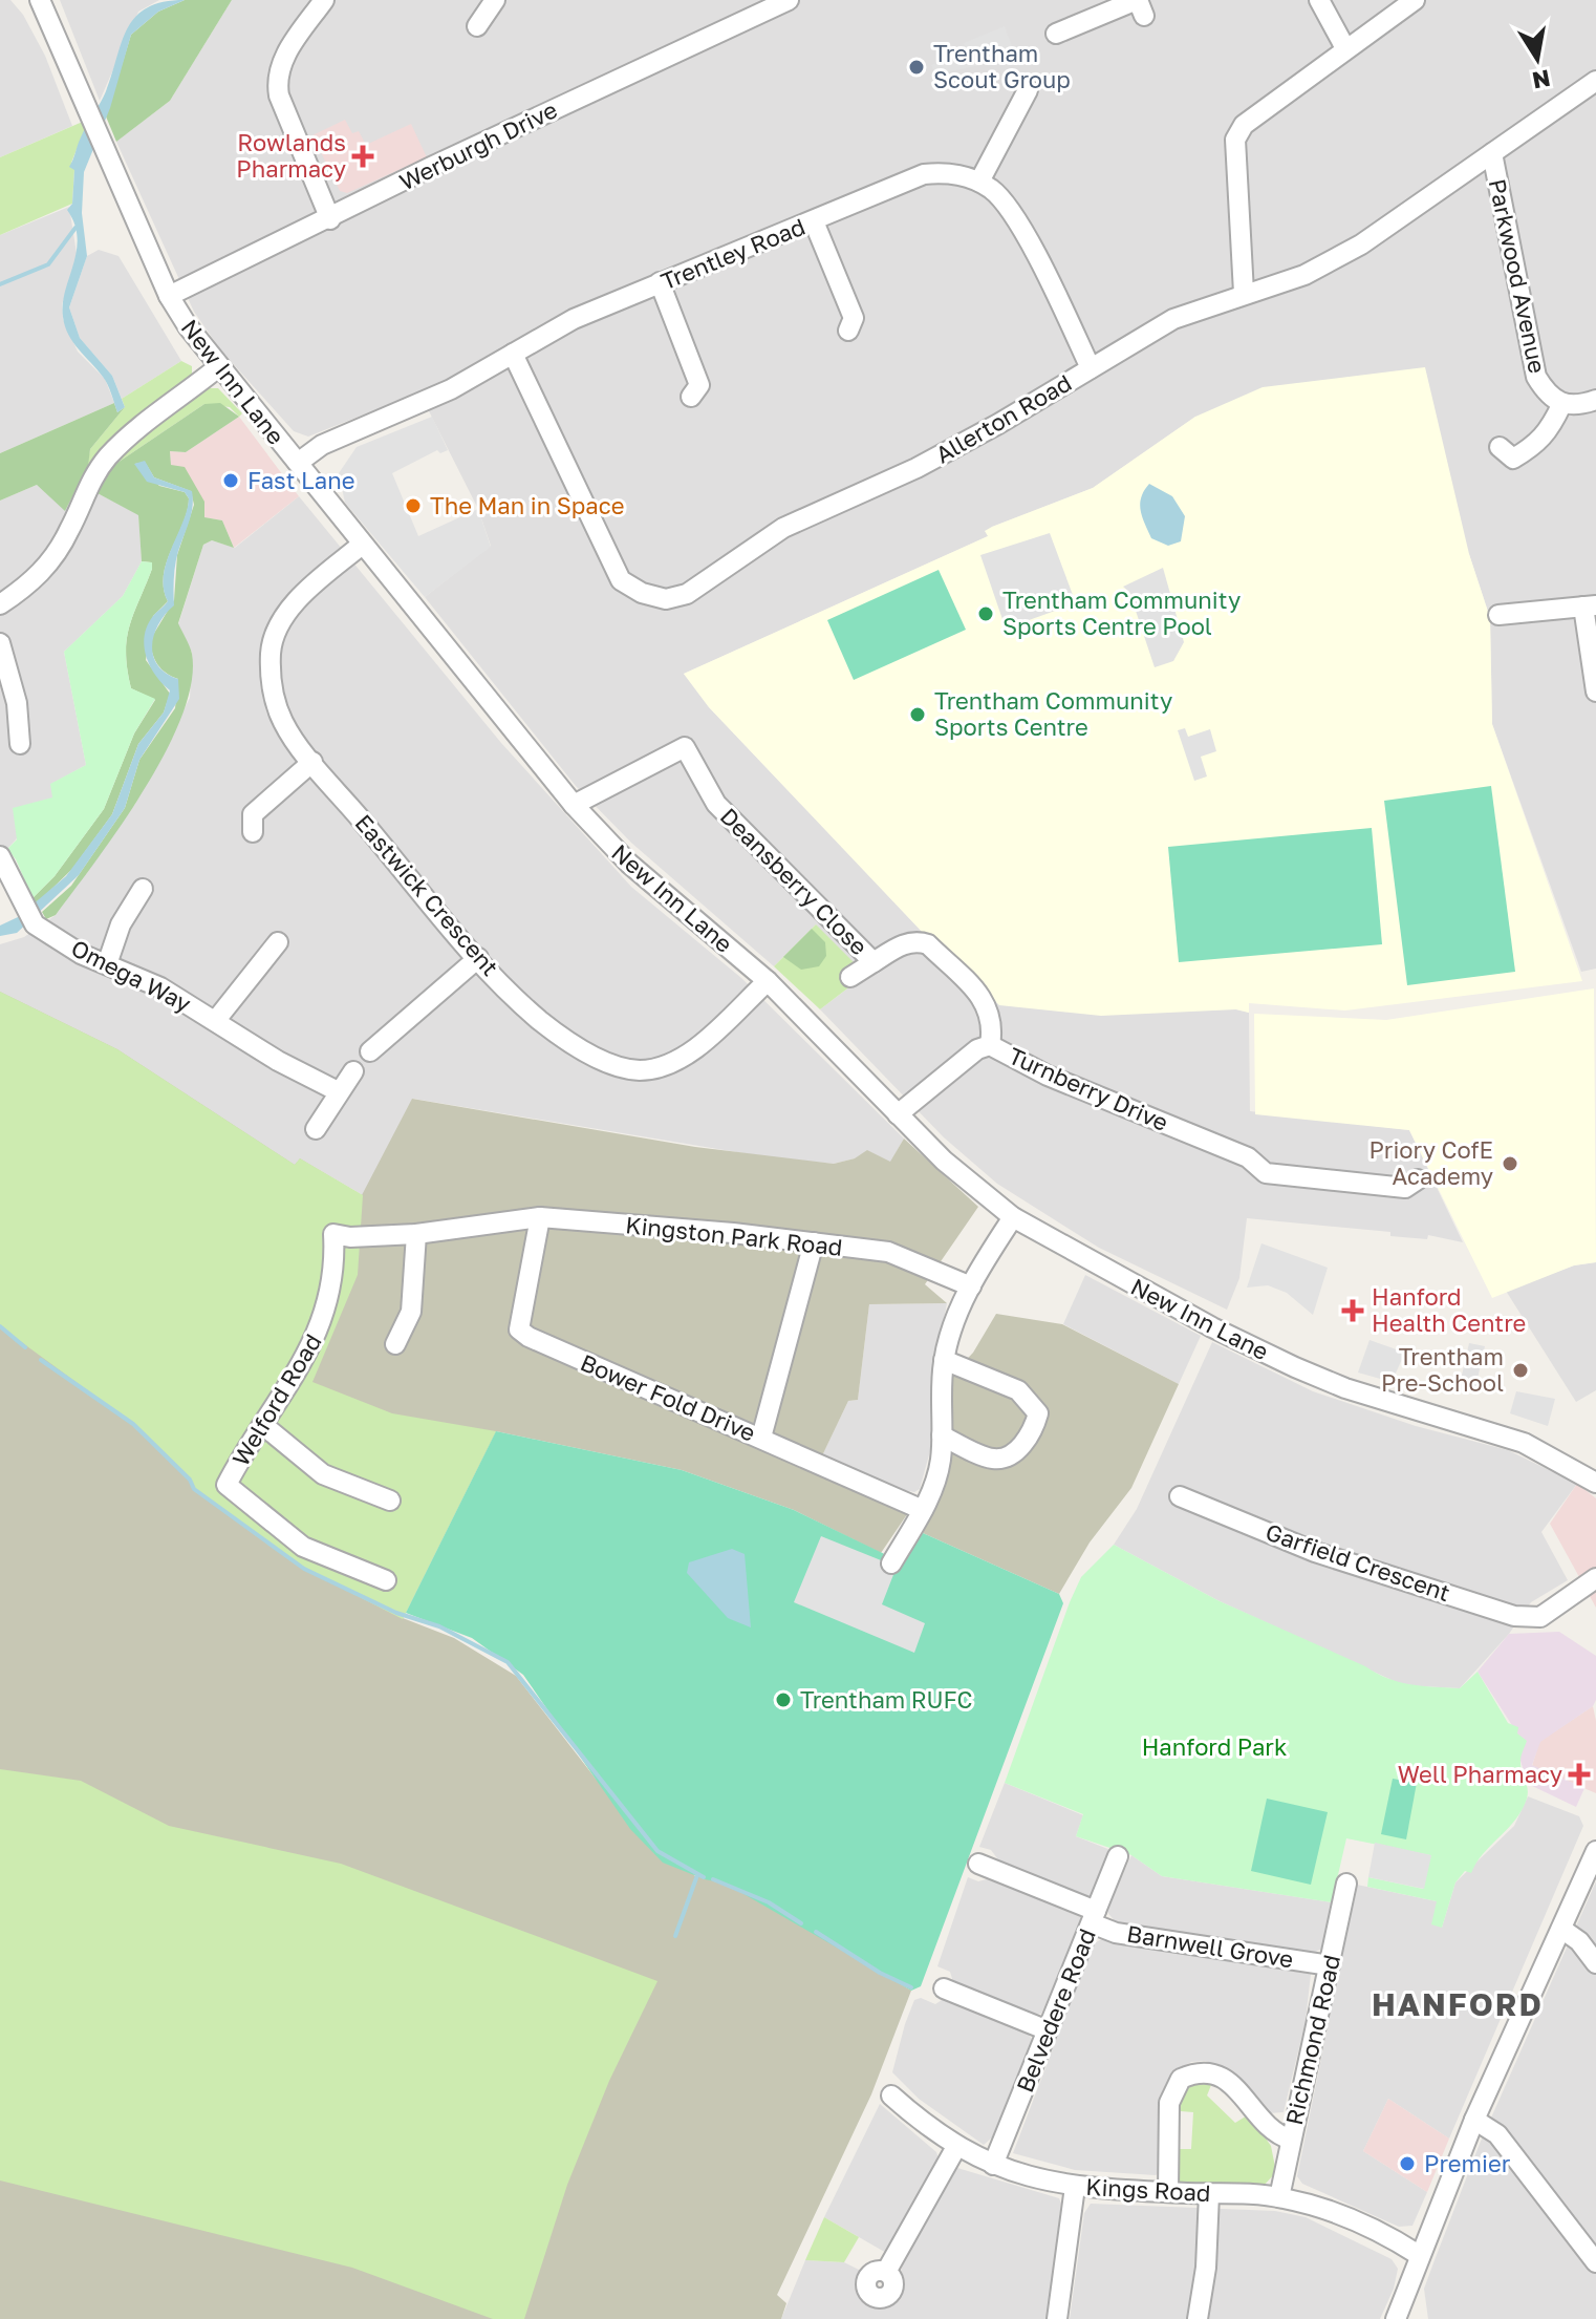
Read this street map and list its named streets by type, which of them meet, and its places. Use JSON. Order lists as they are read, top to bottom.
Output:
{
  "streets": {
    "street": [
      "Werburgh Drive",
      "Trentley Road",
      "Parkwood Avenue",
      "New Inn Lane",
      "Allerton Road",
      "Deansberry Close",
      "Eastwick Crescent",
      "Omega Way",
      "Turnberry Drive",
      "Kingston Park Road",
      "Bower Fold Drive",
      "Welford Road",
      "Garfield Crescent",
      "Barnwell Grove",
      "Belvedere Road",
      "Richmond Road",
      "Kings Road"
    ]
  },
  "crossings": [
    ["Werburgh Drive", "New Inn Lane"],
    ["Trentley Road", "New Inn Lane"],
    ["Trentley Road", "Allerton Road"],
    ["Parkwood Avenue", "Allerton Road"],
    ["New Inn Lane", "Deansberry Close"],
    ["New Inn Lane", "Eastwick Crescent"],
    ["New Inn Lane", "Turnberry Drive"],
    ["Deansberry Close", "Turnberry Drive"],
    ["Kingston Park Road", "Bower Fold Drive"],
    ["Kingston Park Road", "Welford Road"],
    ["Barnwell Grove", "Belvedere Road"],
    ["Barnwell Grove", "Richmond Road"],
    ["Belvedere Road", "Kings Road"],
    ["Richmond Road", "Kings Road"]
  ],
  "districts": ["HANFORD"],
  "parks": ["Hanford Park"],
  "places": {
    "other": [
      "Trentham Scout Group",
      "Fast Lane",
      "The Man in Space",
      "Trentham Community Sports Centre Pool",
      "Trentham Community Sports Centre",
      "Priory CofE Academy",
      "Trentham Pre-School",
      "Trentham RUFC",
      "Premier"
    ],
    "health": ["Rowlands Pharmacy", "Hanford Health Centre", "Well Pharmacy"]
  },
  "north": "bottom"
}
